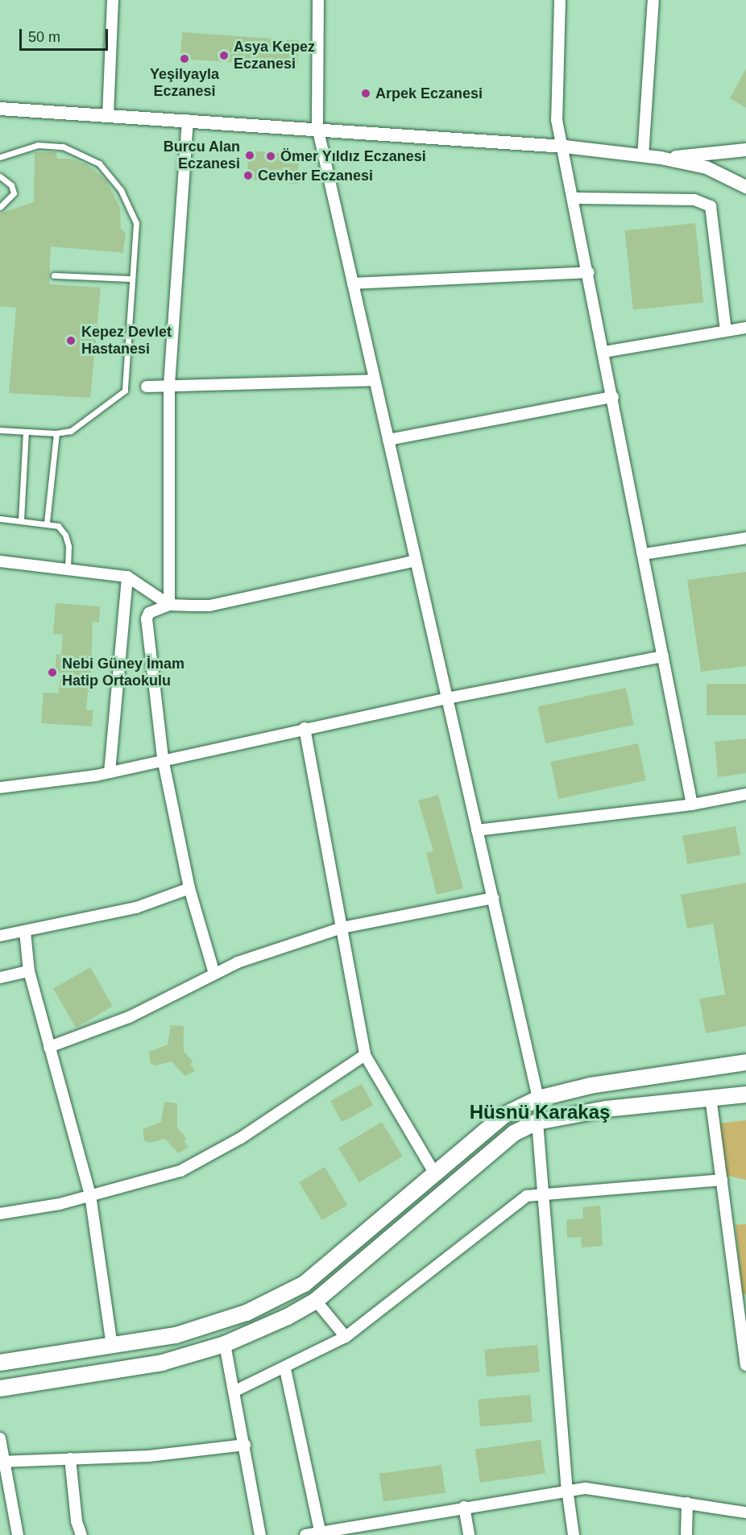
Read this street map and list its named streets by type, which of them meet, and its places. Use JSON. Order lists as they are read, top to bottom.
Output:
{
  "districts": ["Hüsnü Karakaş"],
  "places": [
    "Asya Kepez Eczanesi",
    "Yeşilyayla Eczanesi",
    "Arpek Eczanesi",
    "Burcu Alan Eczanesi",
    "Ömer Yıldız Eczanesi",
    "Cevher Eczanesi",
    "Kepez Devlet Hastanesi",
    "Nebi Güney İmam Hatip Ortaokulu"
  ],
  "scale_bar": "50 m"
}
